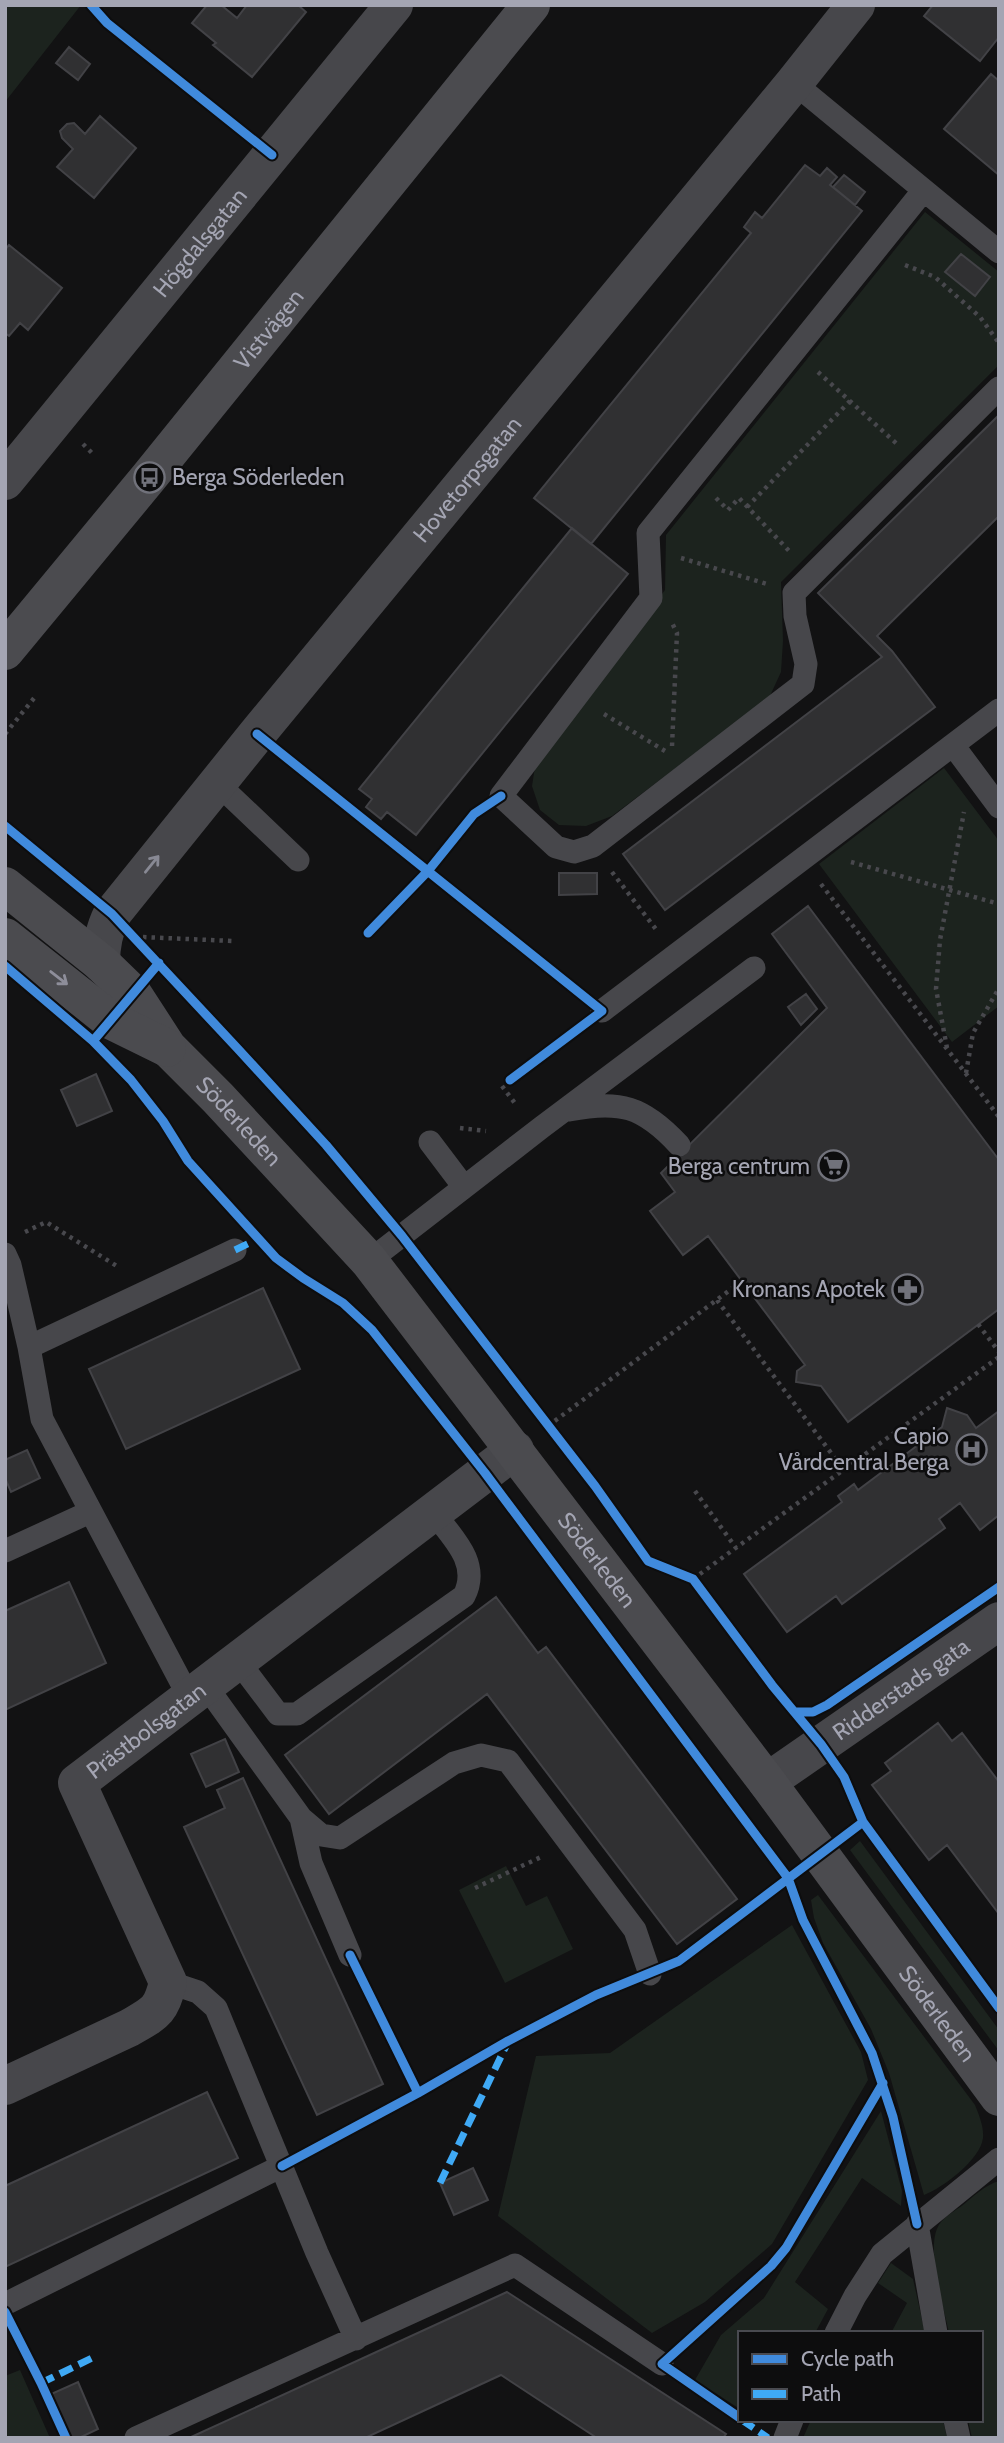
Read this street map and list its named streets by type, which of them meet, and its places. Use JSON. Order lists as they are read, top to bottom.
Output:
{
  "streets": {
    "main road": ["Vistvägen", "Söderleden"],
    "street": [
      "Högdalsgatan",
      "Hovetorpsgatan",
      "Ridderstads gata",
      "Prästbolsgatan"
    ]
  },
  "crossings": [
    ["Hovetorpsgatan", "Söderleden"],
    ["Söderleden", "Ridderstads gata"],
    ["Söderleden", "Prästbolsgatan"]
  ],
  "places": {
    "bus stop": ["Berga Söderleden"],
    "supermarket": ["Berga centrum"],
    "pharmacy": ["Kronans Apotek"],
    "hospital": ["Capio Vårdcentral Berga"]
  },
  "legend": ["Cycle path", "Path"]
}
